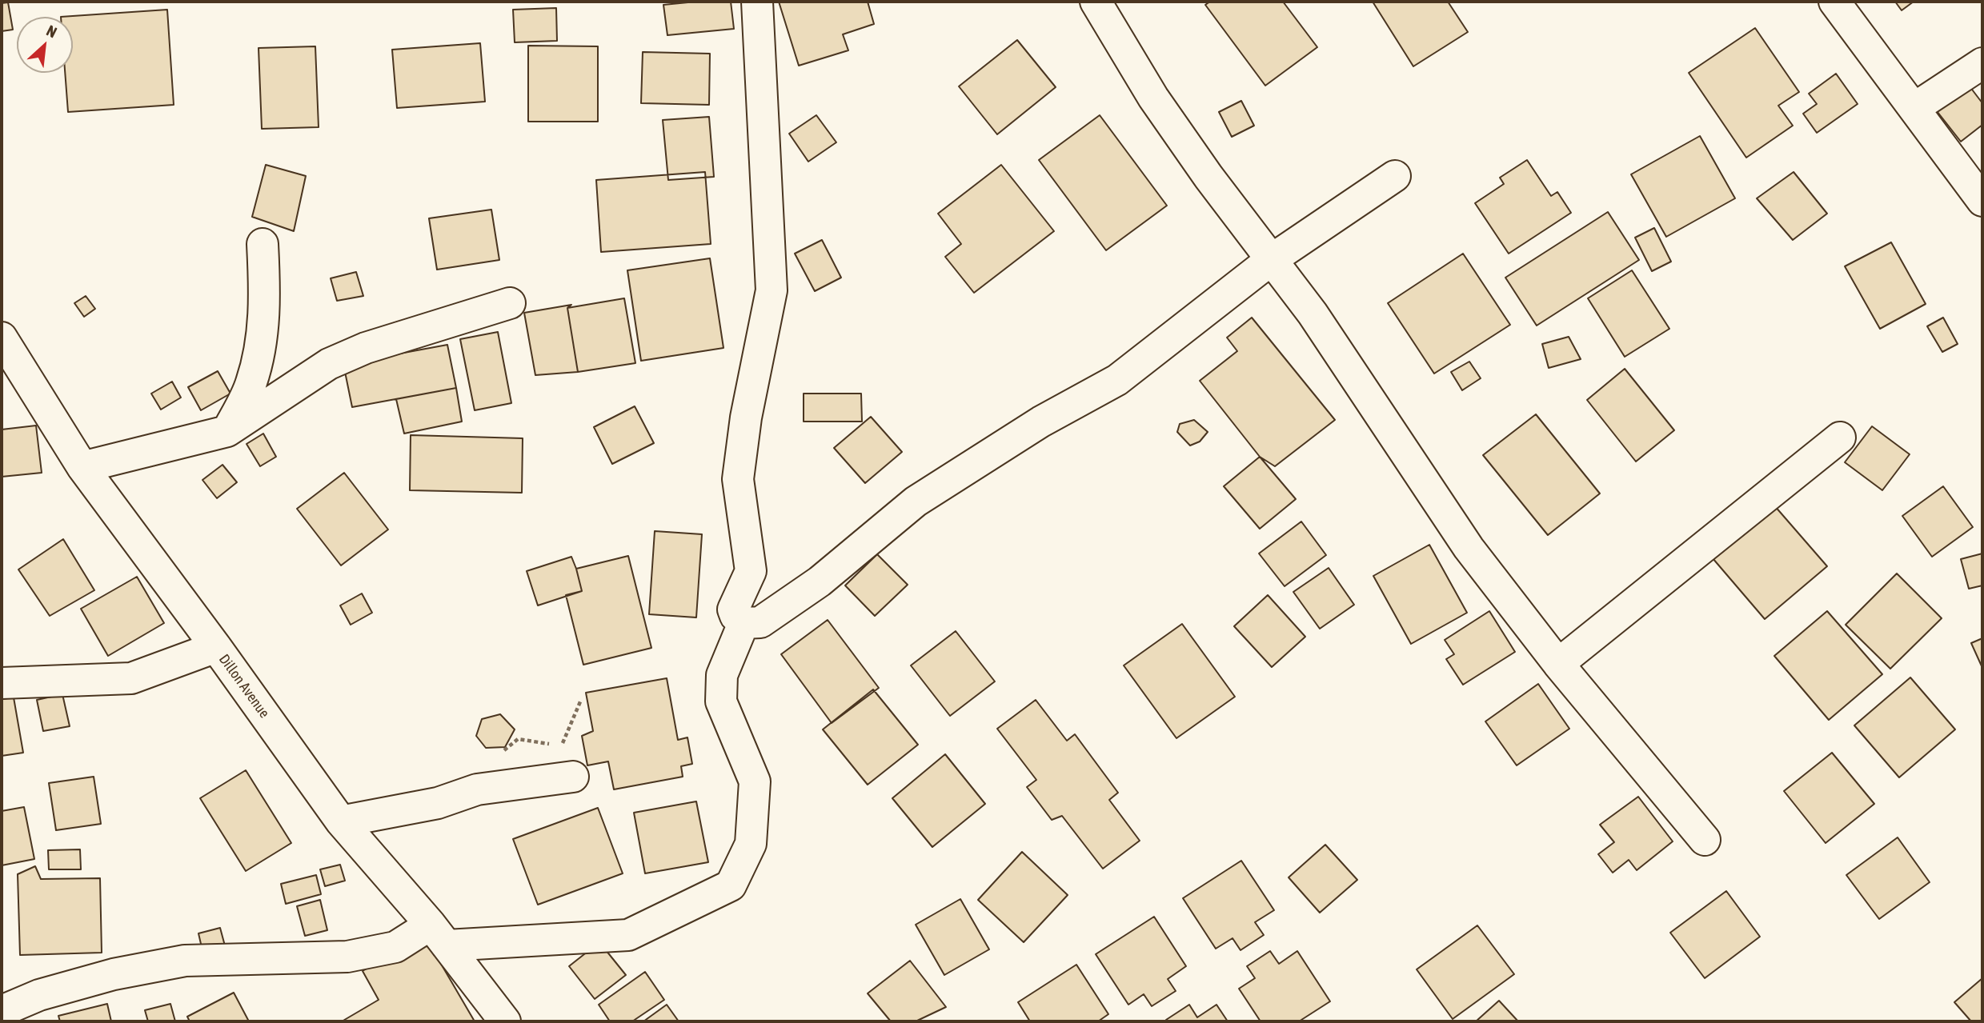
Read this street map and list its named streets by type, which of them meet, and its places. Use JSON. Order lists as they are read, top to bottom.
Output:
{
  "streets": {
    "street": ["Dillon Avenue"]
  },
  "north": "top right"
}
